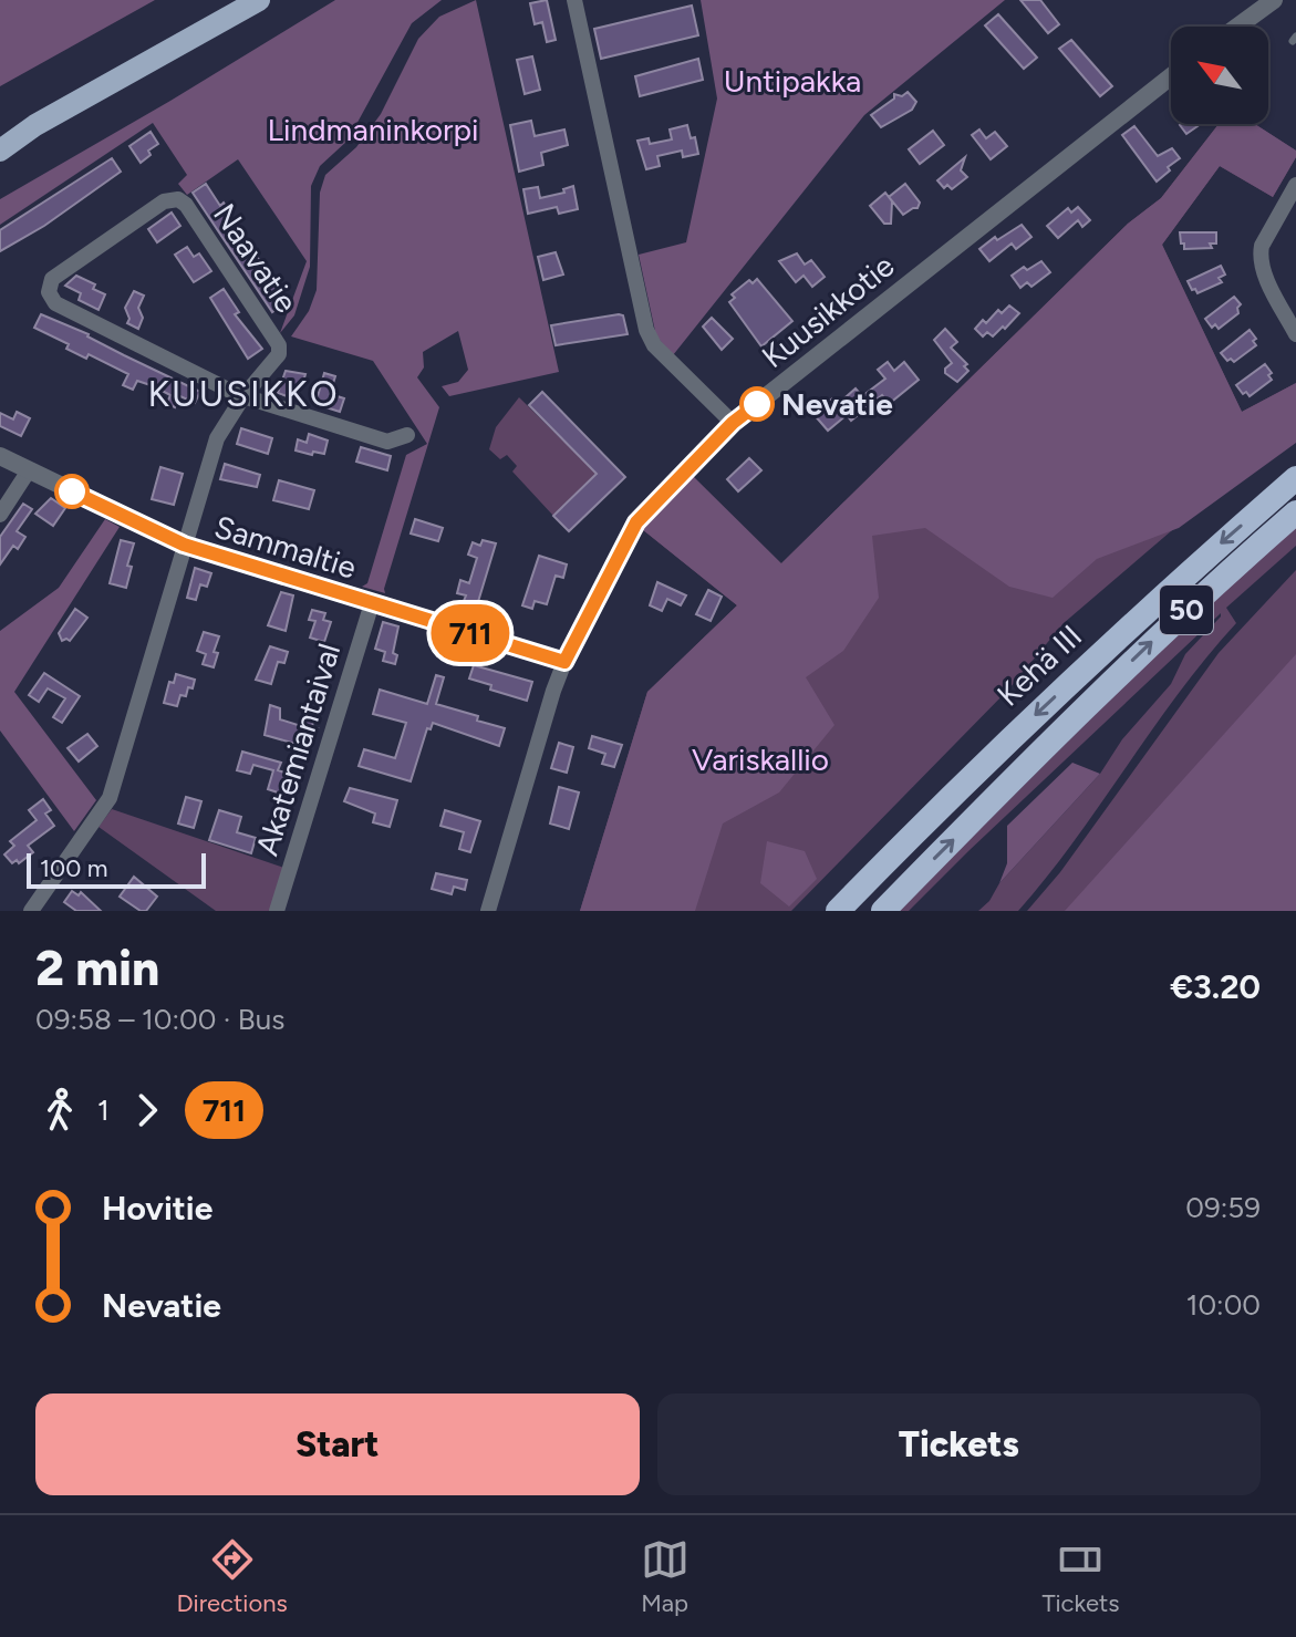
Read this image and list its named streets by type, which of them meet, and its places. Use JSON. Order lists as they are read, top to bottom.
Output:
{
  "streets": {
    "highway": ["50", "Kehä III"],
    "street": [
      "Naavatie",
      "Kuusikkotie",
      "Sammaltie",
      "Akatemiantaival"
    ]
  },
  "crossings": [
    ["Kuusikkotie", "Sammaltie"],
    ["Sammaltie", "Akatemiantaival"]
  ],
  "districts": ["KUUSIKKO"],
  "parks": ["Untipakka", "Lindmaninkorpi", "Variskallio"],
  "places": ["Nevatie"],
  "lines": ["bus line 711"],
  "scale_bar": "100 m",
  "north": "top left",
  "page": {
    "on_map": "711",
    "scale": "100 m",
    "heading": ["2 min", "09:58 – 10:00 · Bus", "€3.20"],
    "legs": ["1", "711"],
    "list": [
      {
        "name": "Hovitie",
        "value": "09:59"
      },
      {
        "name": "Nevatie",
        "value": "10:00"
      }
    ],
    "buttons": ["Start", "Tickets"],
    "tabs": ["Directions", "Map", "Tickets"]
  }
}
